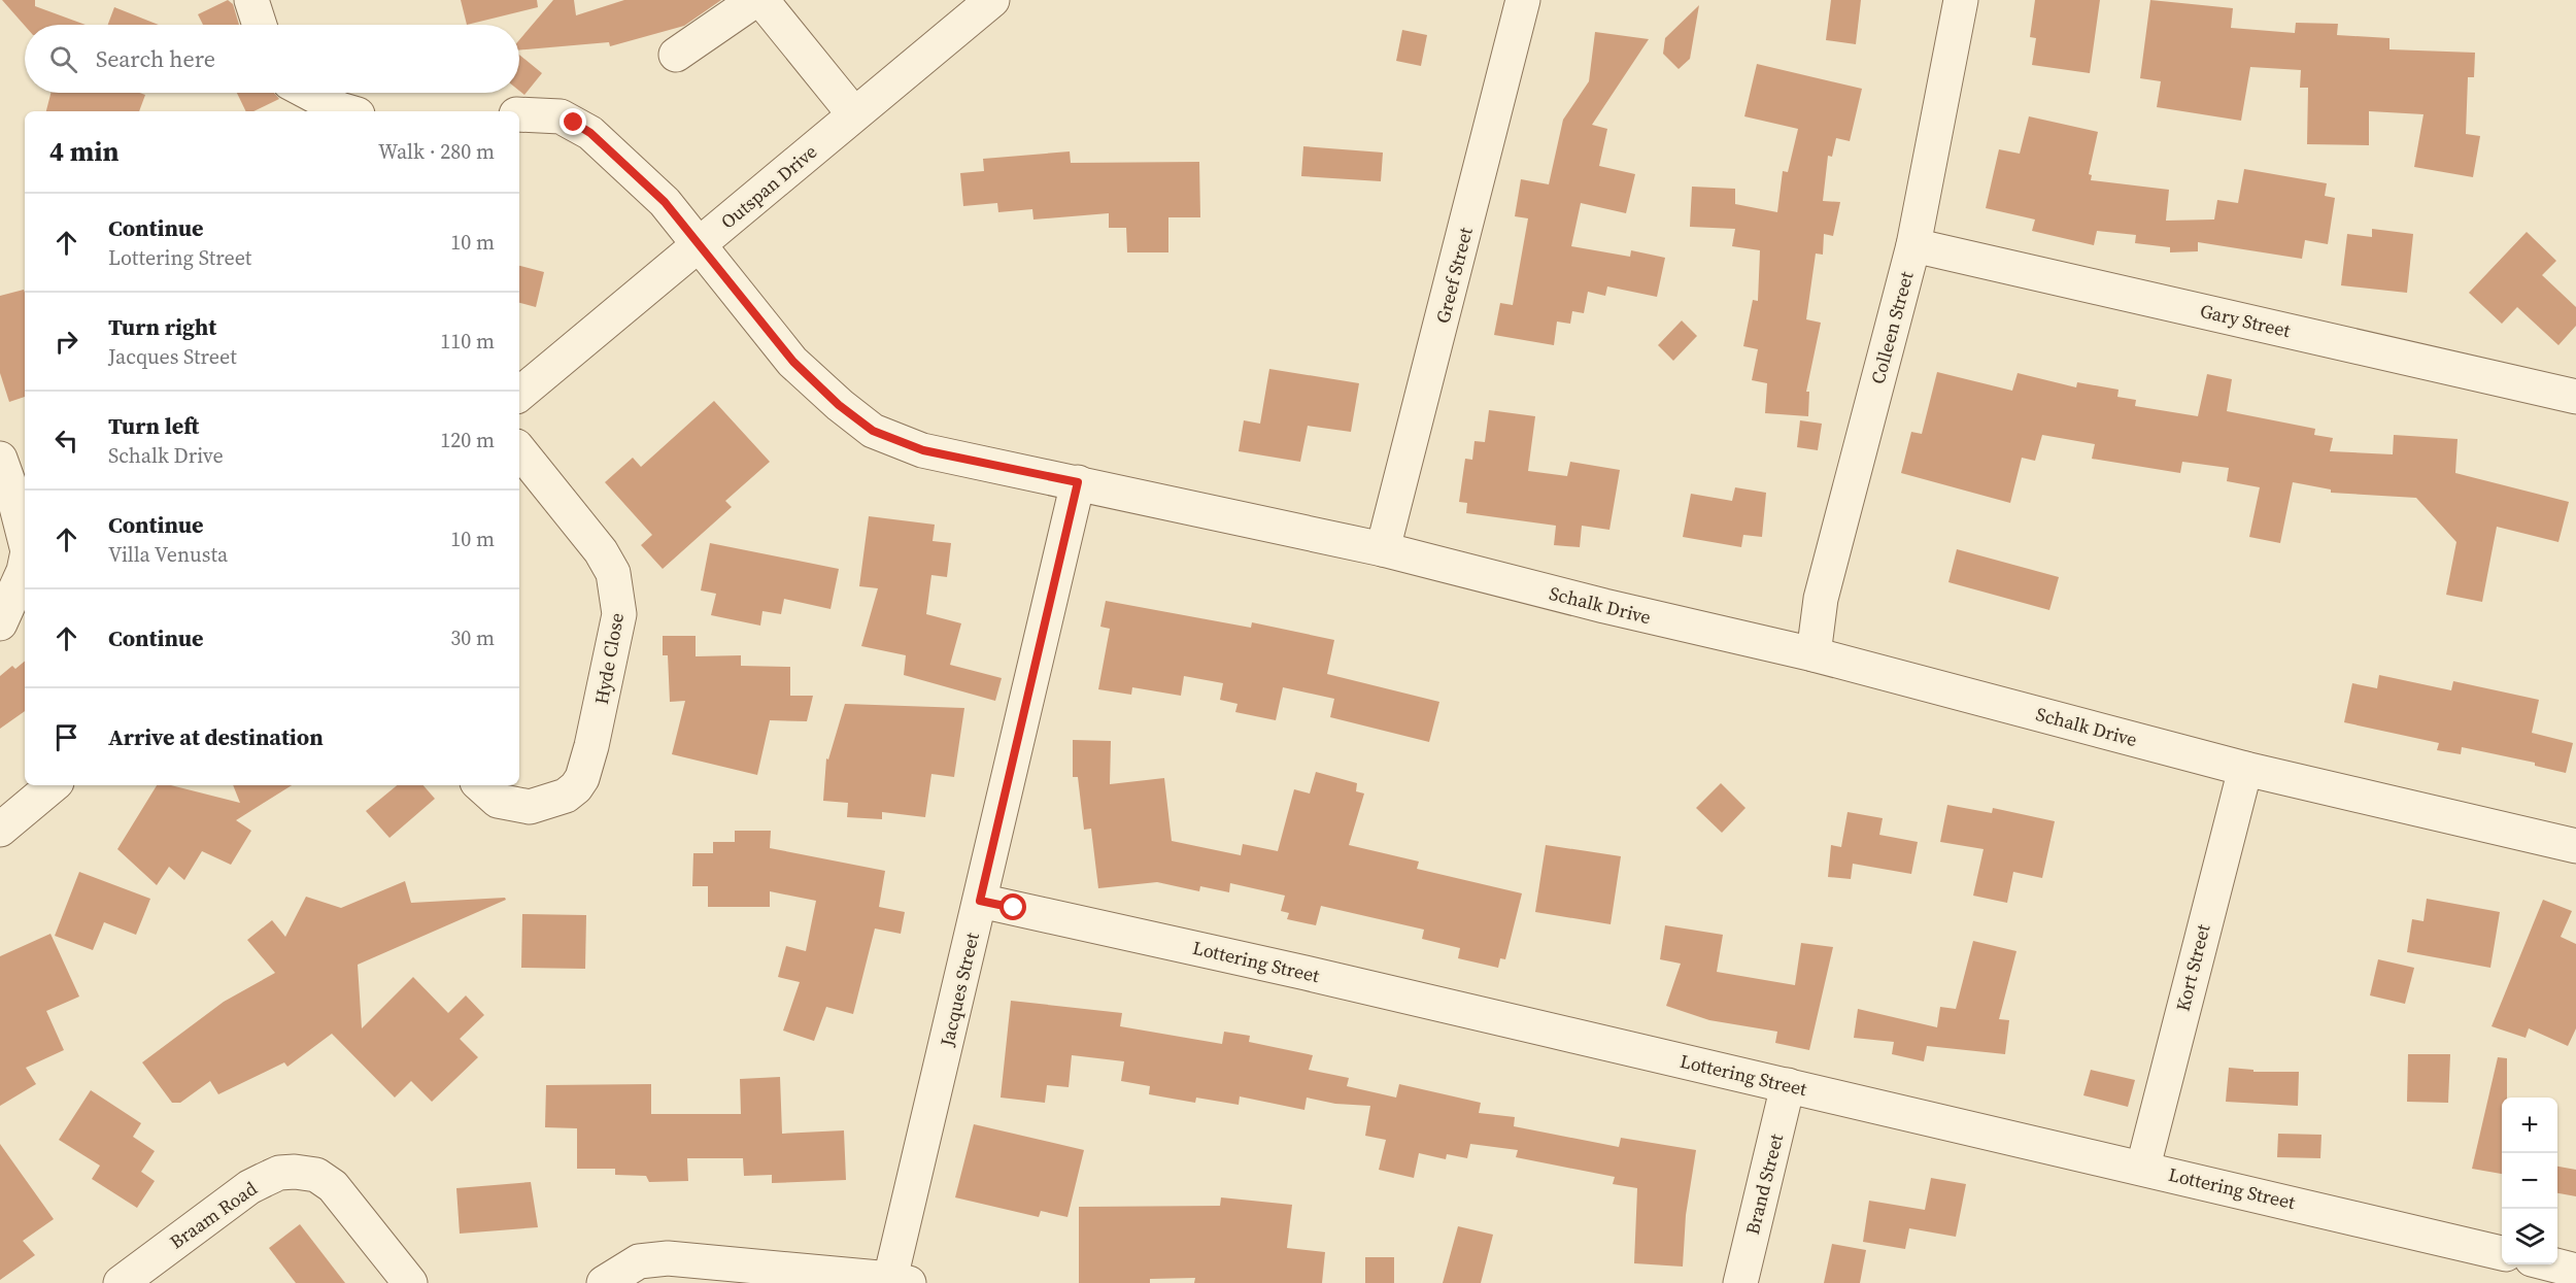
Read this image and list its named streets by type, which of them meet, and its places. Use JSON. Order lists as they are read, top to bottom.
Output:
{
  "streets": {
    "street": [
      "Outspan Drive",
      "Greef Street",
      "Gary Street",
      "Colleen Street",
      "Schalk Drive",
      "Hyde Close",
      "Lottering Street",
      "Kort Street",
      "Jacques Street",
      "Brand Street",
      "Braam Road"
    ]
  },
  "crossings": [
    ["Outspan Drive", "Schalk Drive"],
    ["Greef Street", "Schalk Drive"],
    ["Gary Street", "Colleen Street"],
    ["Colleen Street", "Schalk Drive"],
    ["Schalk Drive", "Kort Street"],
    ["Schalk Drive", "Jacques Street"],
    ["Lottering Street", "Kort Street"],
    ["Lottering Street", "Jacques Street"],
    ["Lottering Street", "Brand Street"]
  ],
  "page": {
    "search": "Search here",
    "heading": ["4 min", "Walk · 280 m"],
    "list": [
      ["Continue", "Lottering Street", "10 m"],
      ["Turn right", "Jacques Street", "110 m"],
      ["Turn left", "Schalk Drive", "120 m"],
      ["Continue", "Villa Venusta", "10 m"],
      ["Continue", "30 m"],
      "Arrive at destination"
    ],
    "map_buttons": ["+", "−"]
  }
}
